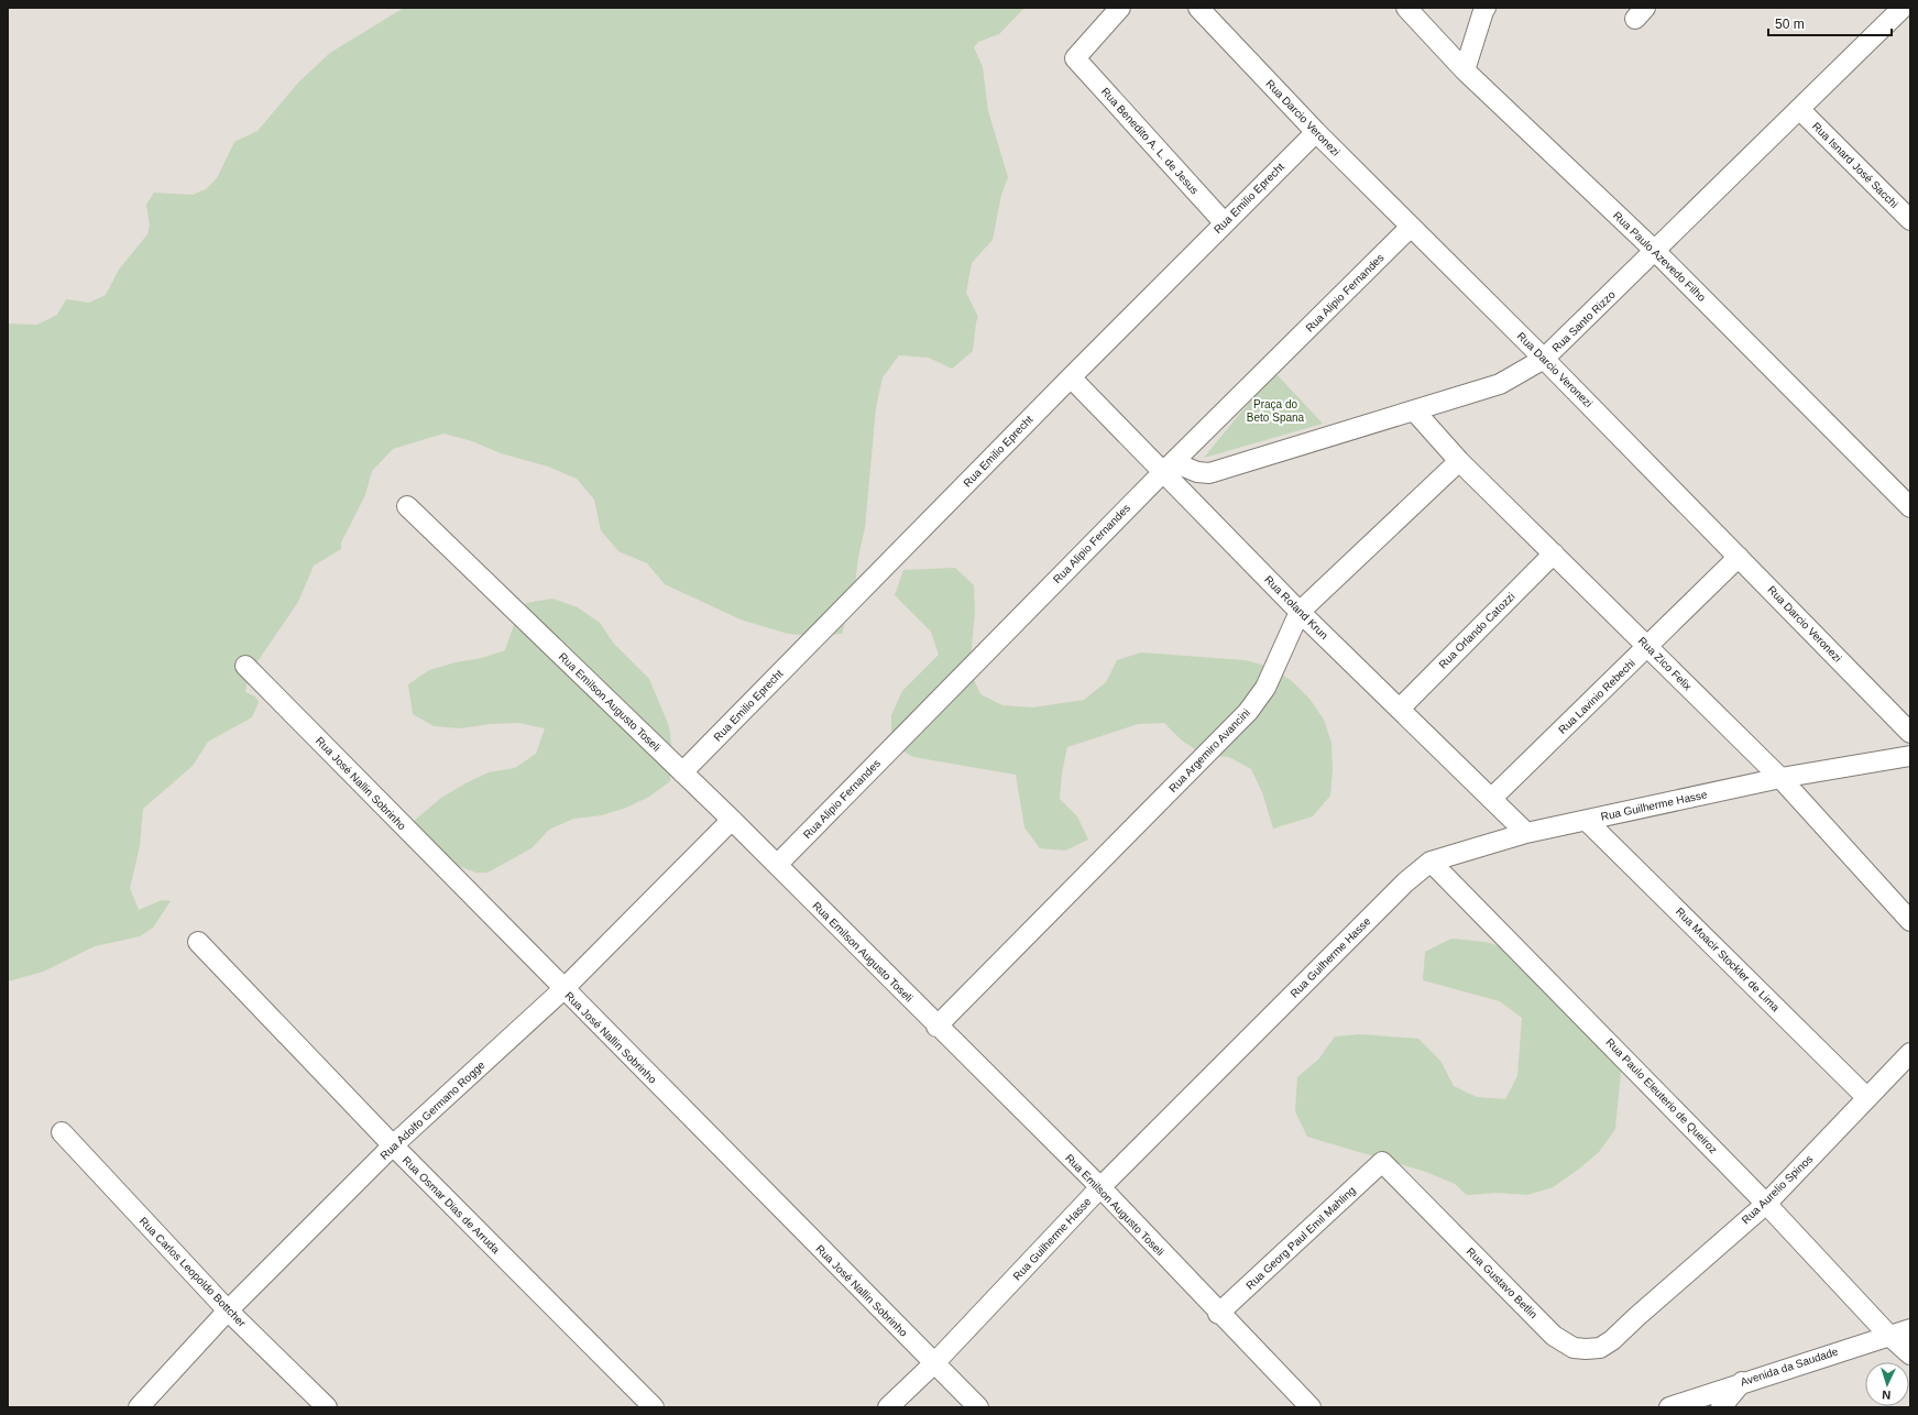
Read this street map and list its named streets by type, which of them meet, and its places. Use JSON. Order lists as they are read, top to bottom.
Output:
{
  "streets": {
    "street": [
      "Rua Darcio Veronezi",
      "Rua Benedito A. L. de Jesus",
      "Rua Isnard José Sacchi",
      "Rua Emilio Eprecht",
      "Rua Paulo Azevedo Filho",
      "Rua Alipio Fernandes",
      "Rua Santo Rizzo",
      "Rua Roland Krun",
      "Rua Orlando Catozzi",
      "Rua Zico Felix",
      "Rua Lavinio Rebechi",
      "Rua Emilson Augusto Toseli",
      "Rua Argemiro Avancini",
      "Rua José Nallin Sobrinho",
      "Rua Guilherme Hasse",
      "Rua Moacir Stockler de Lima",
      "Rua Paulo Eleuterio de Queiroz",
      "Rua Adolfo Germano Rogge",
      "Rua Aurelio Spinos",
      "Rua Osmar Dias de Arruda",
      "Rua Georg Paul Emil Mahling",
      "Rua Carlos Leopoldo Bottcher",
      "Rua Gustavo Betlin",
      "Avenida da Saudade"
    ]
  },
  "crossings": [
    ["Rua Darcio Veronezi", "Rua Emilio Eprecht"],
    ["Rua Darcio Veronezi", "Rua Alipio Fernandes"],
    ["Rua Darcio Veronezi", "Rua Santo Rizzo"],
    ["Rua Darcio Veronezi", "Rua Lavinio Rebechi"],
    ["Rua Benedito A. L. de Jesus", "Rua Emilio Eprecht"],
    ["Rua Isnard José Sacchi", "Rua Santo Rizzo"],
    ["Rua Emilio Eprecht", "Rua Roland Krun"],
    ["Rua Emilio Eprecht", "Rua Emilson Augusto Toseli"],
    ["Rua Paulo Azevedo Filho", "Rua Santo Rizzo"],
    ["Rua Alipio Fernandes", "Rua Santo Rizzo"],
    ["Rua Alipio Fernandes", "Rua Roland Krun"],
    ["Rua Alipio Fernandes", "Rua Emilson Augusto Toseli"],
    ["Rua Santo Rizzo", "Rua Roland Krun"],
    ["Rua Santo Rizzo", "Rua Zico Felix"],
    ["Rua Roland Krun", "Rua Orlando Catozzi"],
    ["Rua Roland Krun", "Rua Lavinio Rebechi"],
    ["Rua Roland Krun", "Rua Argemiro Avancini"],
    ["Rua Roland Krun", "Rua Guilherme Hasse"],
    ["Rua Orlando Catozzi", "Rua Zico Felix"],
    ["Rua Zico Felix", "Rua Lavinio Rebechi"],
    ["Rua Zico Felix", "Rua Argemiro Avancini"],
    ["Rua Zico Felix", "Rua Guilherme Hasse"],
    ["Rua Emilson Augusto Toseli", "Rua Argemiro Avancini"],
    ["Rua Emilson Augusto Toseli", "Rua Guilherme Hasse"],
    ["Rua Emilson Augusto Toseli", "Rua Adolfo Germano Rogge"],
    ["Rua Emilson Augusto Toseli", "Rua Georg Paul Emil Mahling"],
    ["Rua José Nallin Sobrinho", "Rua Guilherme Hasse"],
    ["Rua José Nallin Sobrinho", "Rua Adolfo Germano Rogge"],
    ["Rua Guilherme Hasse", "Rua Moacir Stockler de Lima"],
    ["Rua Guilherme Hasse", "Rua Paulo Eleuterio de Queiroz"],
    ["Rua Moacir Stockler de Lima", "Rua Aurelio Spinos"],
    ["Rua Paulo Eleuterio de Queiroz", "Rua Aurelio Spinos"],
    ["Rua Paulo Eleuterio de Queiroz", "Avenida da Saudade"],
    ["Rua Adolfo Germano Rogge", "Rua Osmar Dias de Arruda"],
    ["Rua Adolfo Germano Rogge", "Rua Carlos Leopoldo Bottcher"],
    ["Rua Aurelio Spinos", "Rua Gustavo Betlin"],
    ["Rua Georg Paul Emil Mahling", "Rua Gustavo Betlin"]
  ],
  "parks": ["Praça do Beto Spana"],
  "scale_bar": "50 m",
  "north": "bottom"
}
